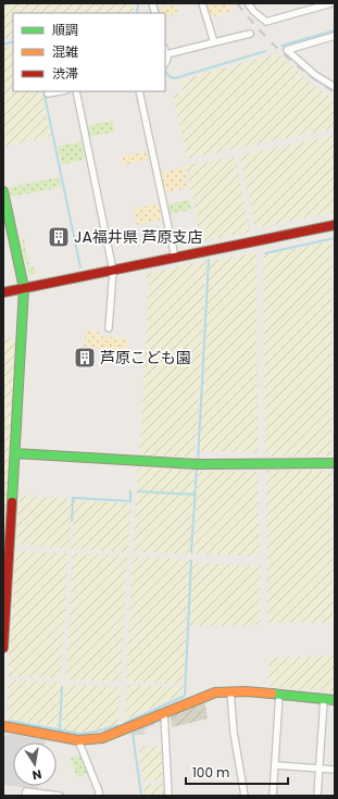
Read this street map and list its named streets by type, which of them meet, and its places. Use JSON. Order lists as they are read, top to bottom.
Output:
{
  "places": {
    "building": ["JA福井県 芦原支店", "芦原こども園"]
  },
  "legend": ["順調", "混雑", "渋滞"],
  "scale_bar": "100 m",
  "north": "bottom"
}
